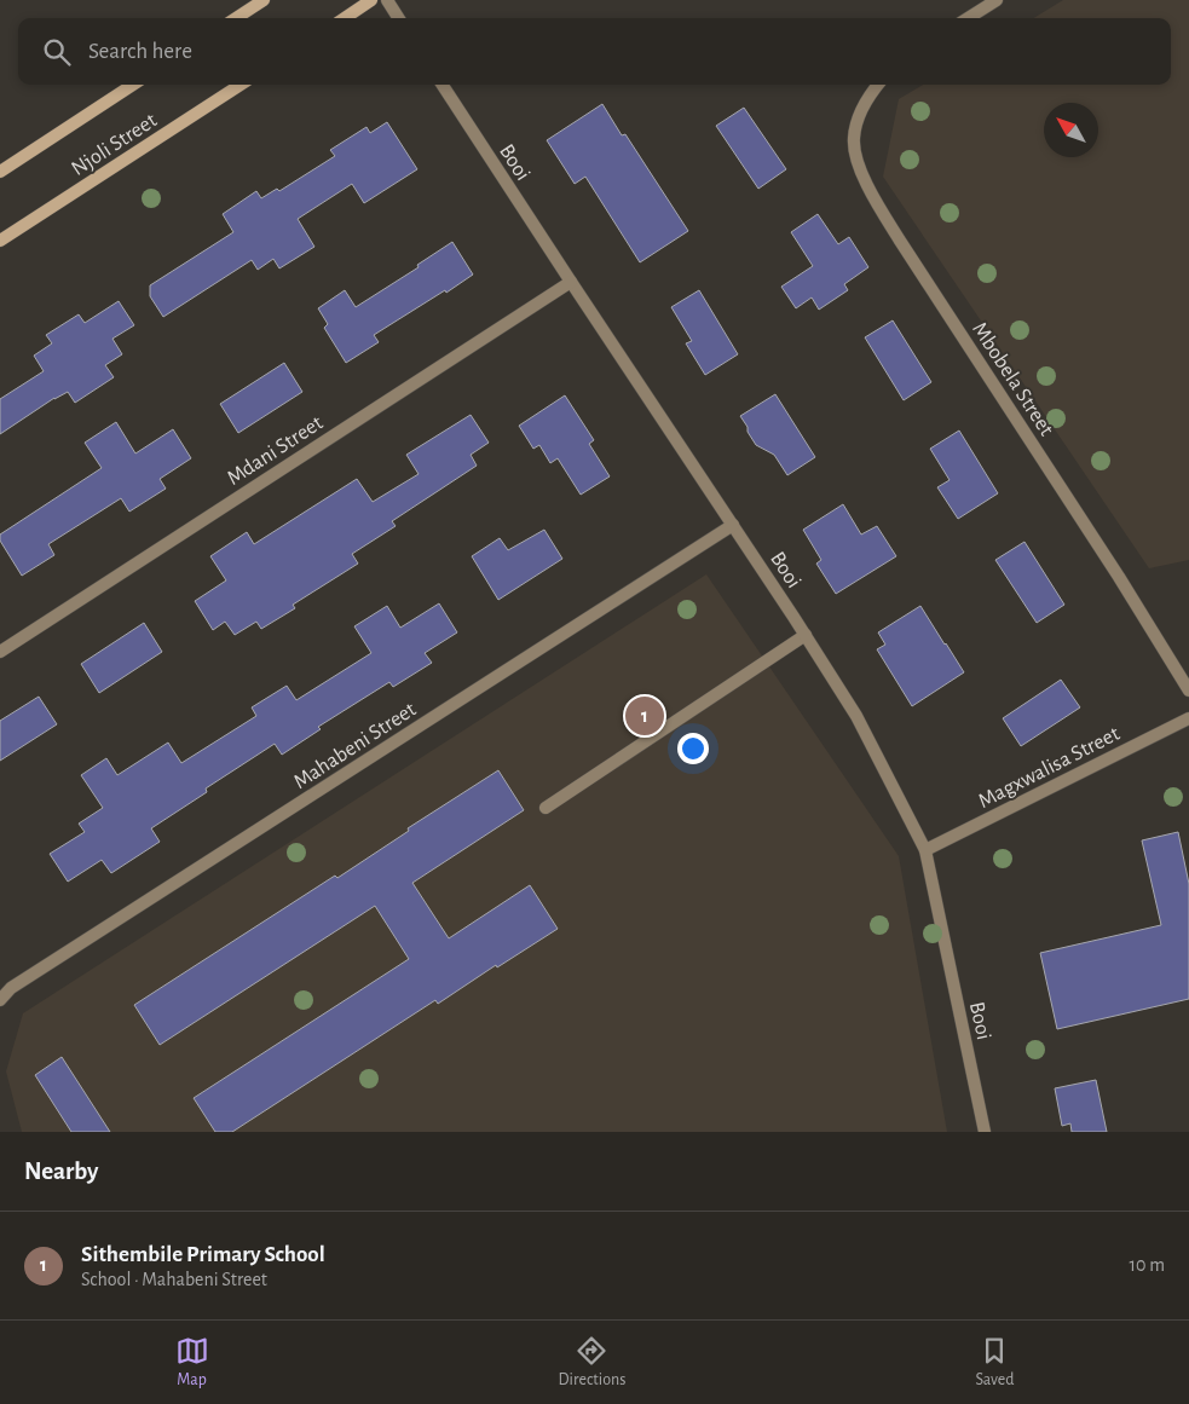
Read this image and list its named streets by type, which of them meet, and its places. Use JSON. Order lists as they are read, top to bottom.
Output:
{
  "streets": {
    "main road": ["Njoli Street"],
    "street": [
      "Booi",
      "Mbobela Street",
      "Mdani Street",
      "Mahabeni Street",
      "Magxwalisa Street"
    ]
  },
  "crossings": [
    ["Booi", "Mdani Street"],
    ["Booi", "Mahabeni Street"],
    ["Booi", "Magxwalisa Street"]
  ],
  "north": "top left",
  "page": {
    "search": "Search here",
    "pins": "1",
    "heading": "Nearby",
    "list": [
      {
        "mark": "1",
        "name": "Sithembile Primary School",
        "note": "School · Mahabeni Street",
        "value": "10 m"
      }
    ],
    "nav": ["Map", "Directions", "Saved"]
  }
}
